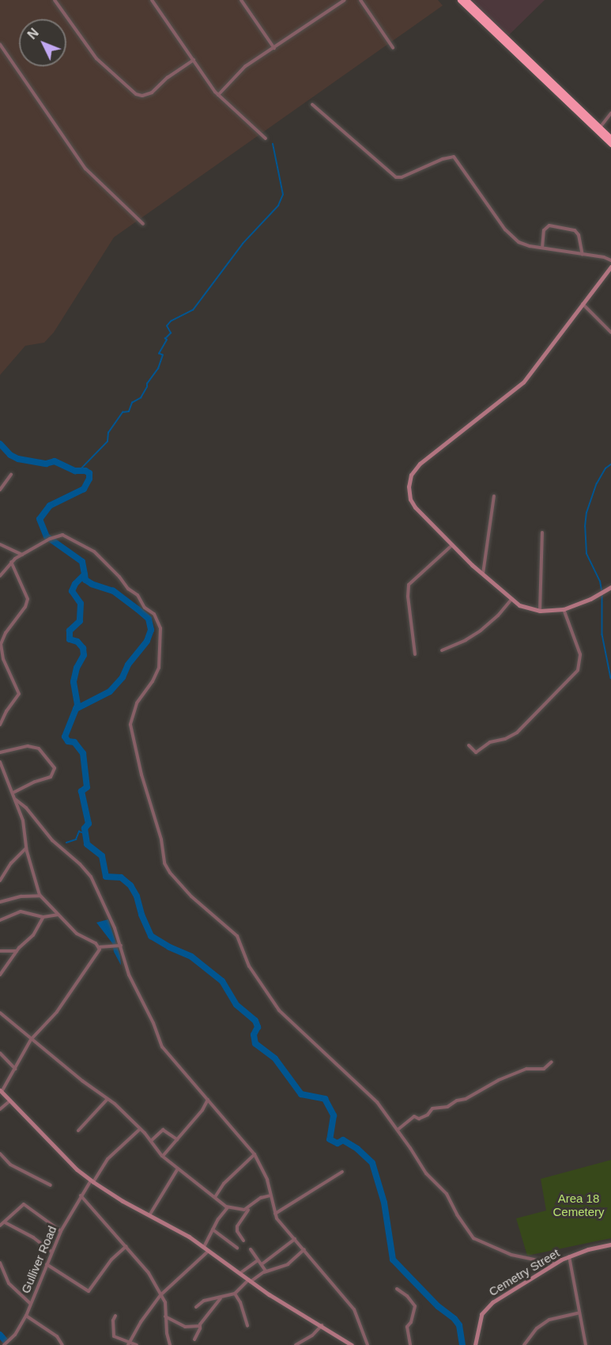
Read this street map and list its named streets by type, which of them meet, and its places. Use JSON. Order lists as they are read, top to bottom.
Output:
{
  "streets": {
    "street": ["Gulliver Road", "Cemetry Street"]
  },
  "parks": ["Area 18 Cemetery"],
  "north": "top left"
}
